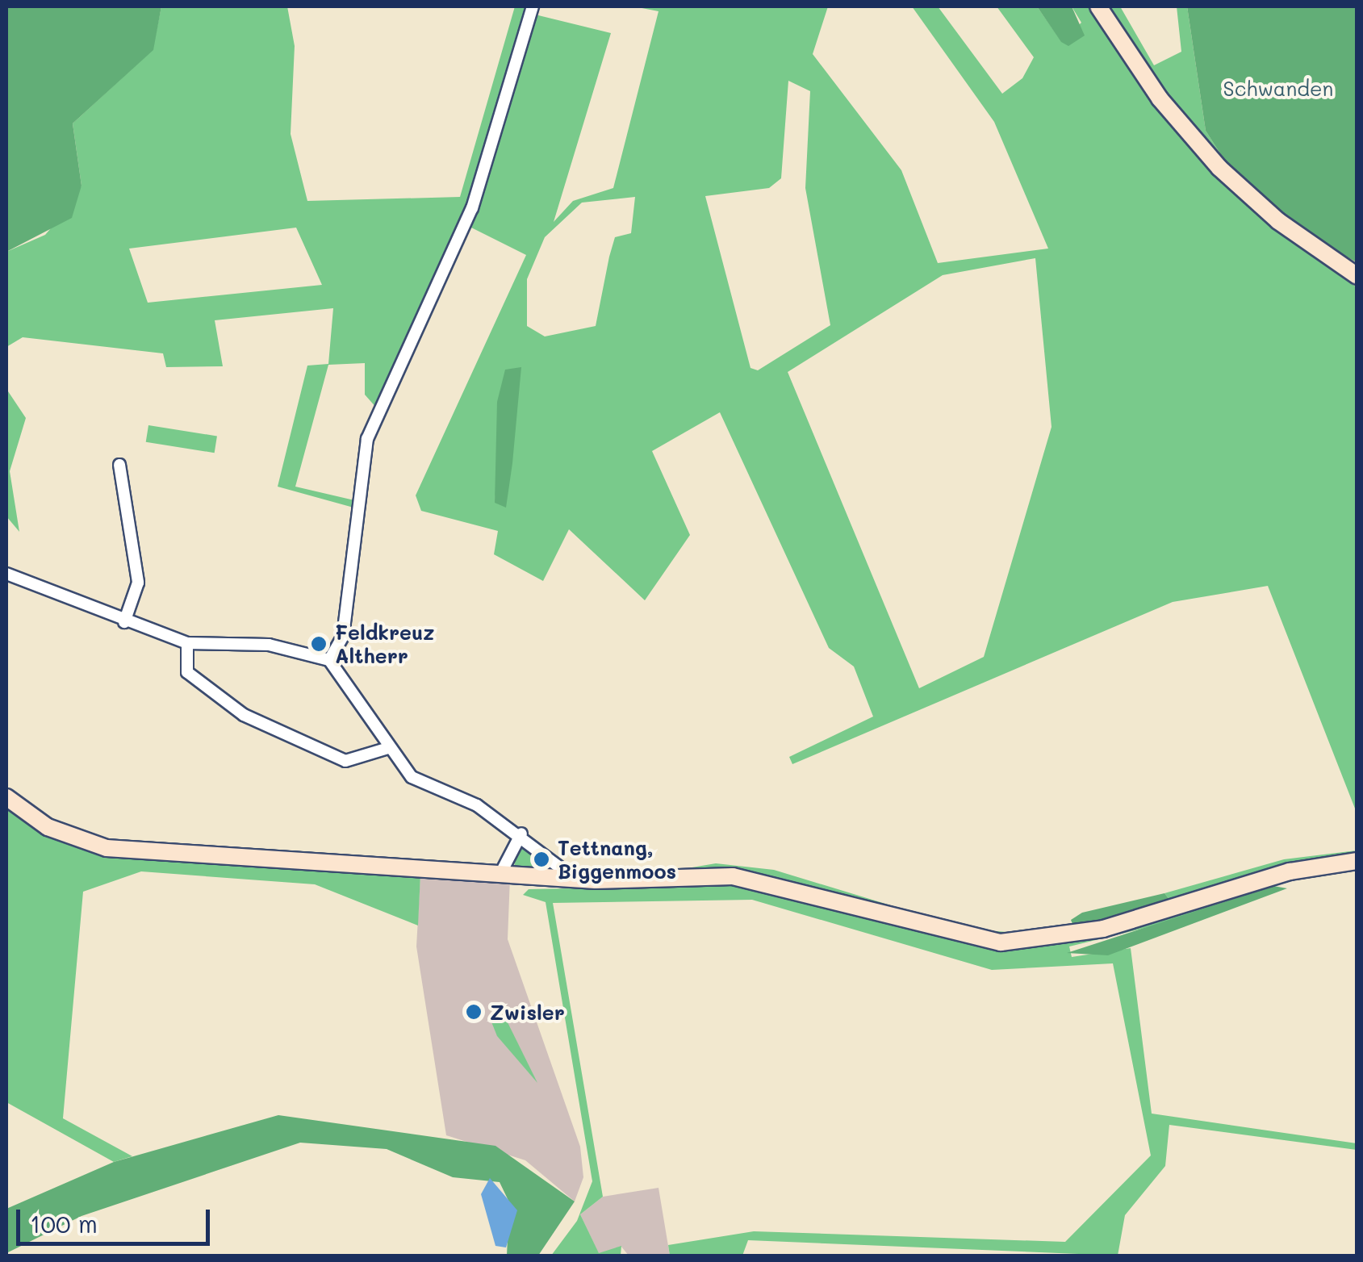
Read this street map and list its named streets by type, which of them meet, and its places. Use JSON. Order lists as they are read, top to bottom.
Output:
{
  "parks": ["Schwanden"],
  "places": ["Feldkreuz Altherr", "Tettnang, Biggenmoos", "Zwisler"],
  "scale_bar": "100 m"
}
